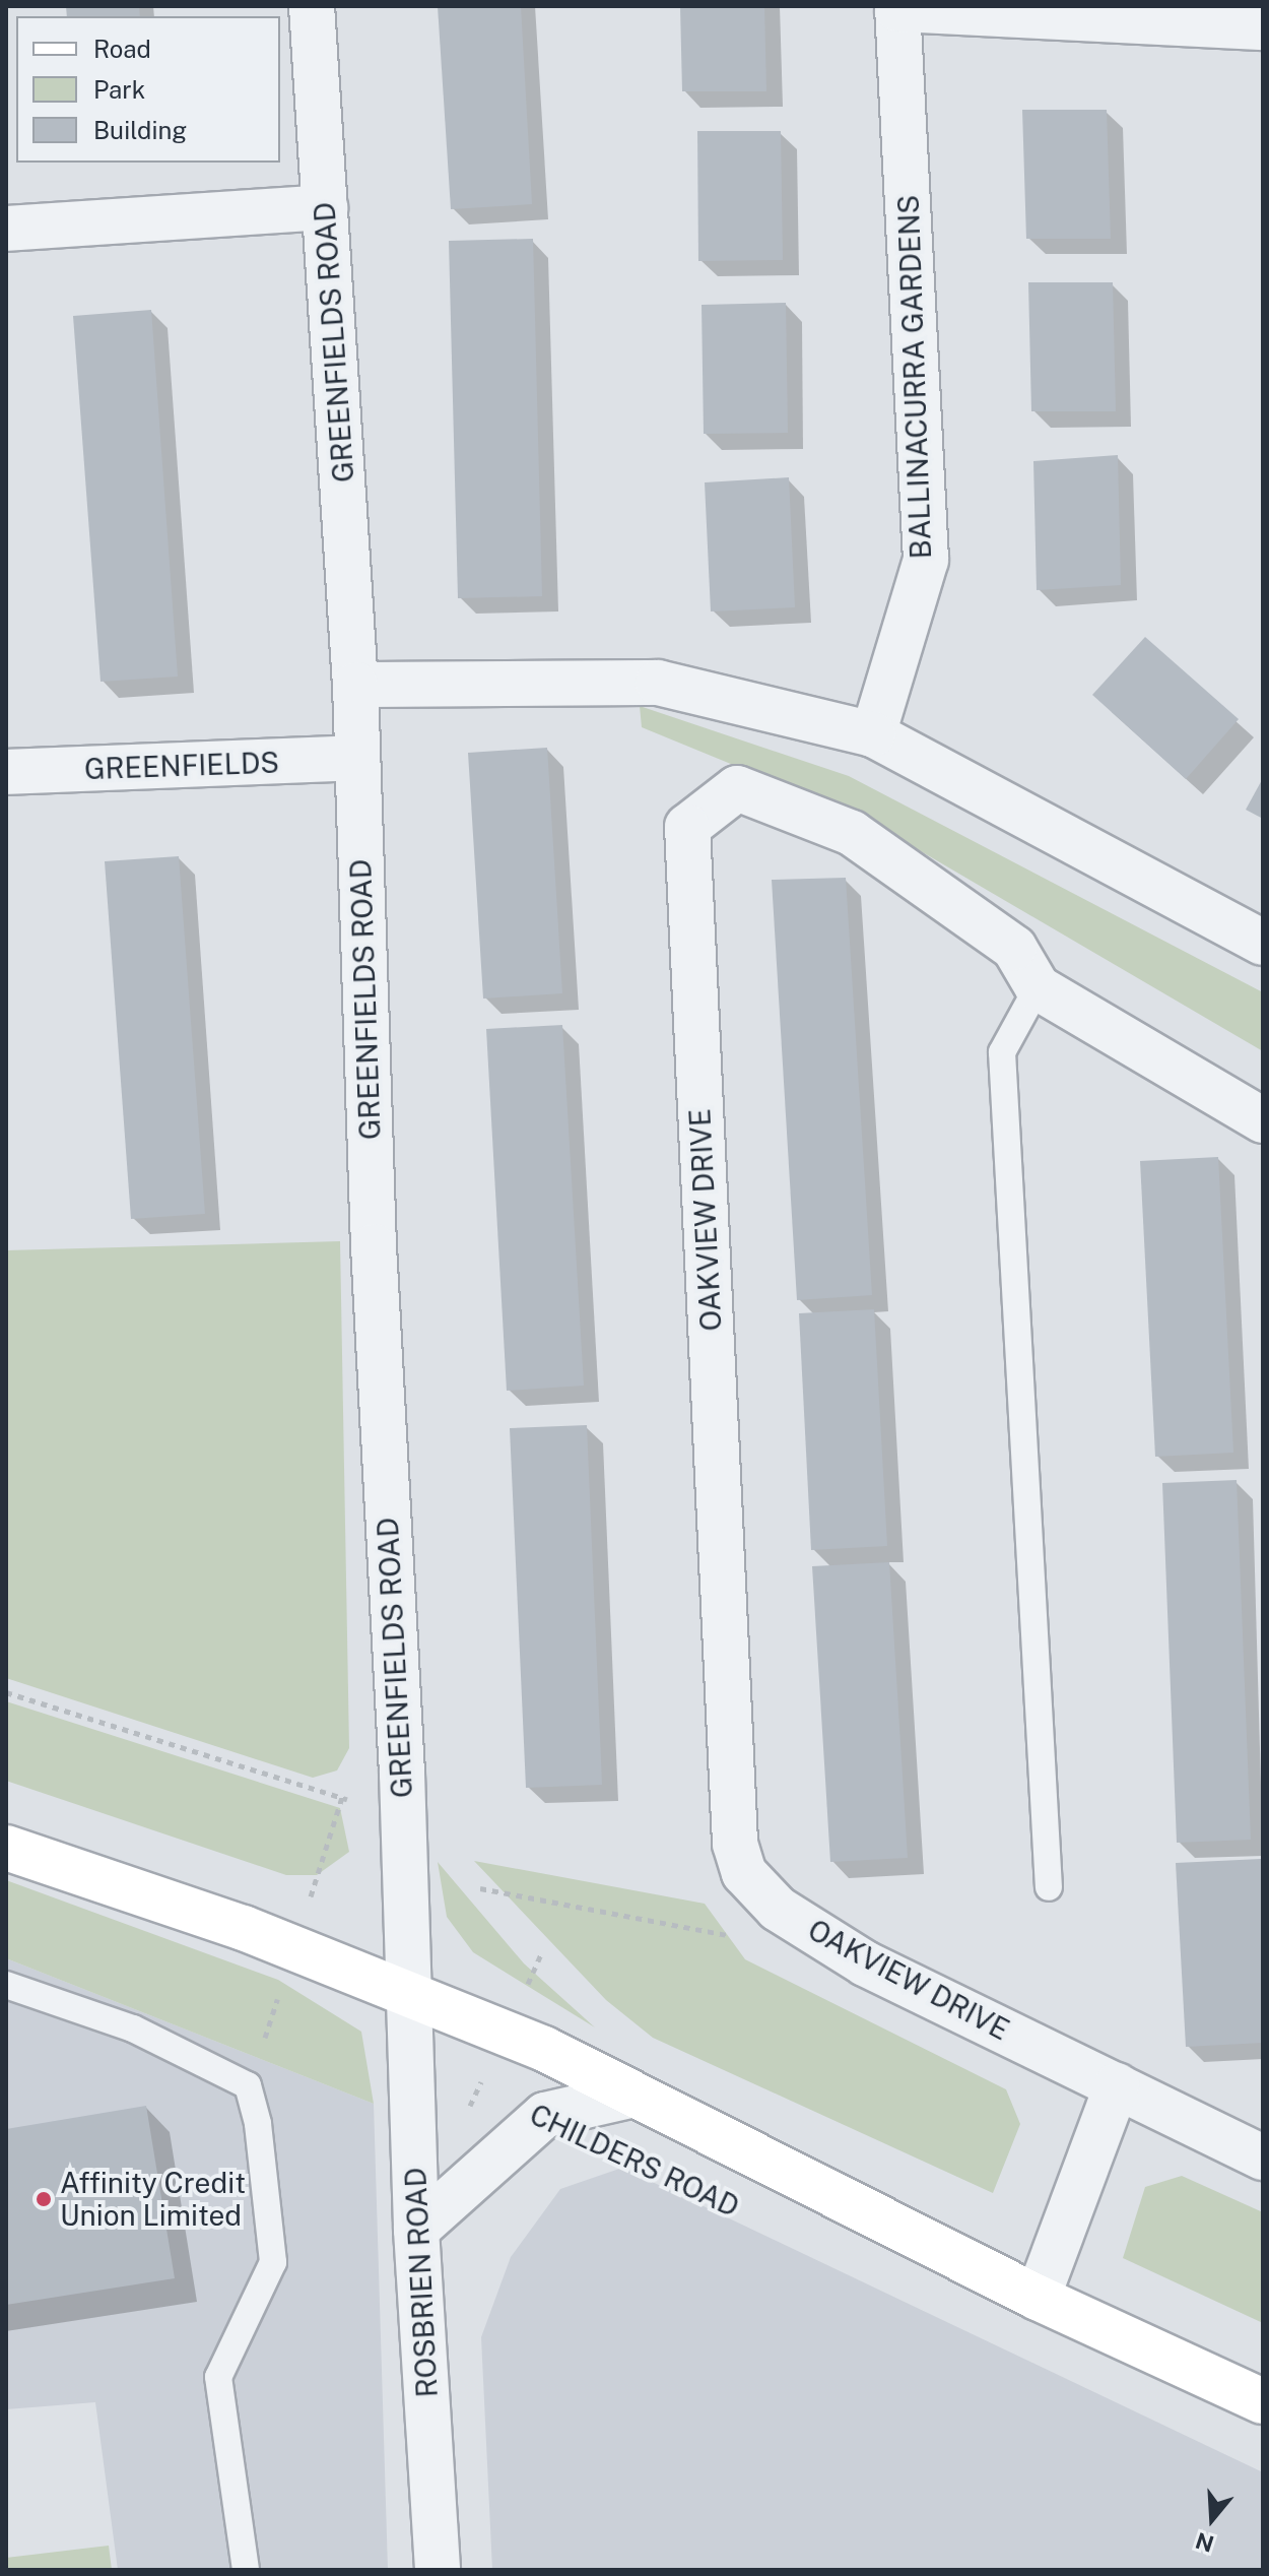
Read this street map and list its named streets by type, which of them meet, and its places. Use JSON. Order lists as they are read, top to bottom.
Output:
{
  "streets": {
    "main road": ["CHILDERS ROAD"],
    "street": [
      "GREENFIELDS ROAD",
      "BALLINACURRA GARDENS",
      "GREENFIELDS",
      "OAKVIEW DRIVE",
      "ROSBRIEN ROAD"
    ]
  },
  "crossings": [
    ["GREENFIELDS ROAD", "GREENFIELDS"],
    ["GREENFIELDS ROAD", "CHILDERS ROAD"],
    ["GREENFIELDS ROAD", "ROSBRIEN ROAD"],
    ["CHILDERS ROAD", "ROSBRIEN ROAD"]
  ],
  "places": ["Affinity Credit Union Limited"],
  "legend": ["Road", "Park", "Building"],
  "north": "bottom"
}
